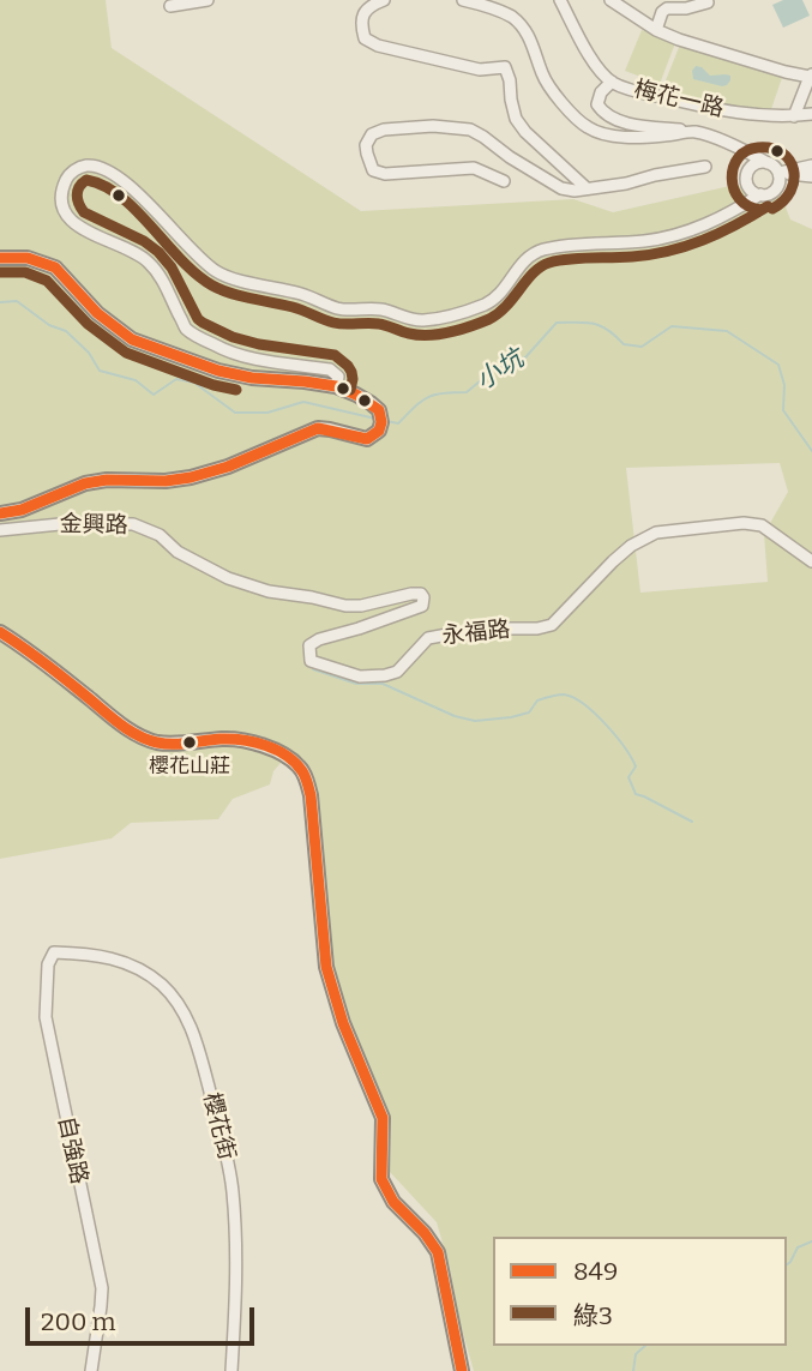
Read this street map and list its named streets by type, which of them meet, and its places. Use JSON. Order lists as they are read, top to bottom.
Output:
{
  "streets": {
    "street": [
      "梅花一路",
      "金興路",
      "永福路",
      "櫻花街",
      "自強路"
    ]
  },
  "crossings": [
    ["金興路", "永福路"],
    ["櫻花街", "自強路"]
  ],
  "water": ["小坑"],
  "places": ["櫻花山莊"],
  "lines": ["transit line 綠3", "transit line 849"],
  "legend": ["849", "綠3"],
  "scale_bar": "200 m"
}
